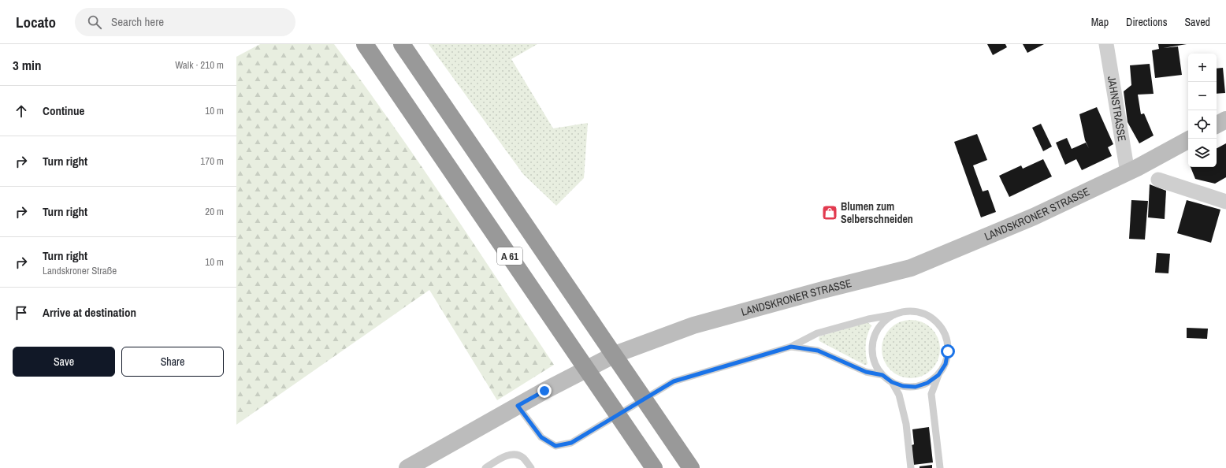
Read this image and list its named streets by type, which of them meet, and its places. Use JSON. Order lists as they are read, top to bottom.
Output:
{
  "streets": {
    "highway": ["A 61"],
    "main road": ["LANDSKRONER STRASSE"],
    "street": ["JAHNSTRASSE"]
  },
  "crossings": [
    ["JAHNSTRASSE", "LANDSKRONER STRASSE"]
  ],
  "places": {
    "shop": ["Blumen zum Selberschneiden"]
  },
  "page": {
    "header": "Locato",
    "search": "Search here",
    "nav": ["Map", "Directions", "Saved"],
    "heading": ["3 min", "Walk · 210 m"],
    "map_buttons": ["+", "−"],
    "list": [
      ["Continue", "10 m"],
      ["Turn right", "170 m"],
      ["Turn right", "20 m"],
      ["Turn right", "Landskroner Straße", "10 m"],
      "Arrive at destination"
    ],
    "buttons": ["Save", "Share"]
  }
}
